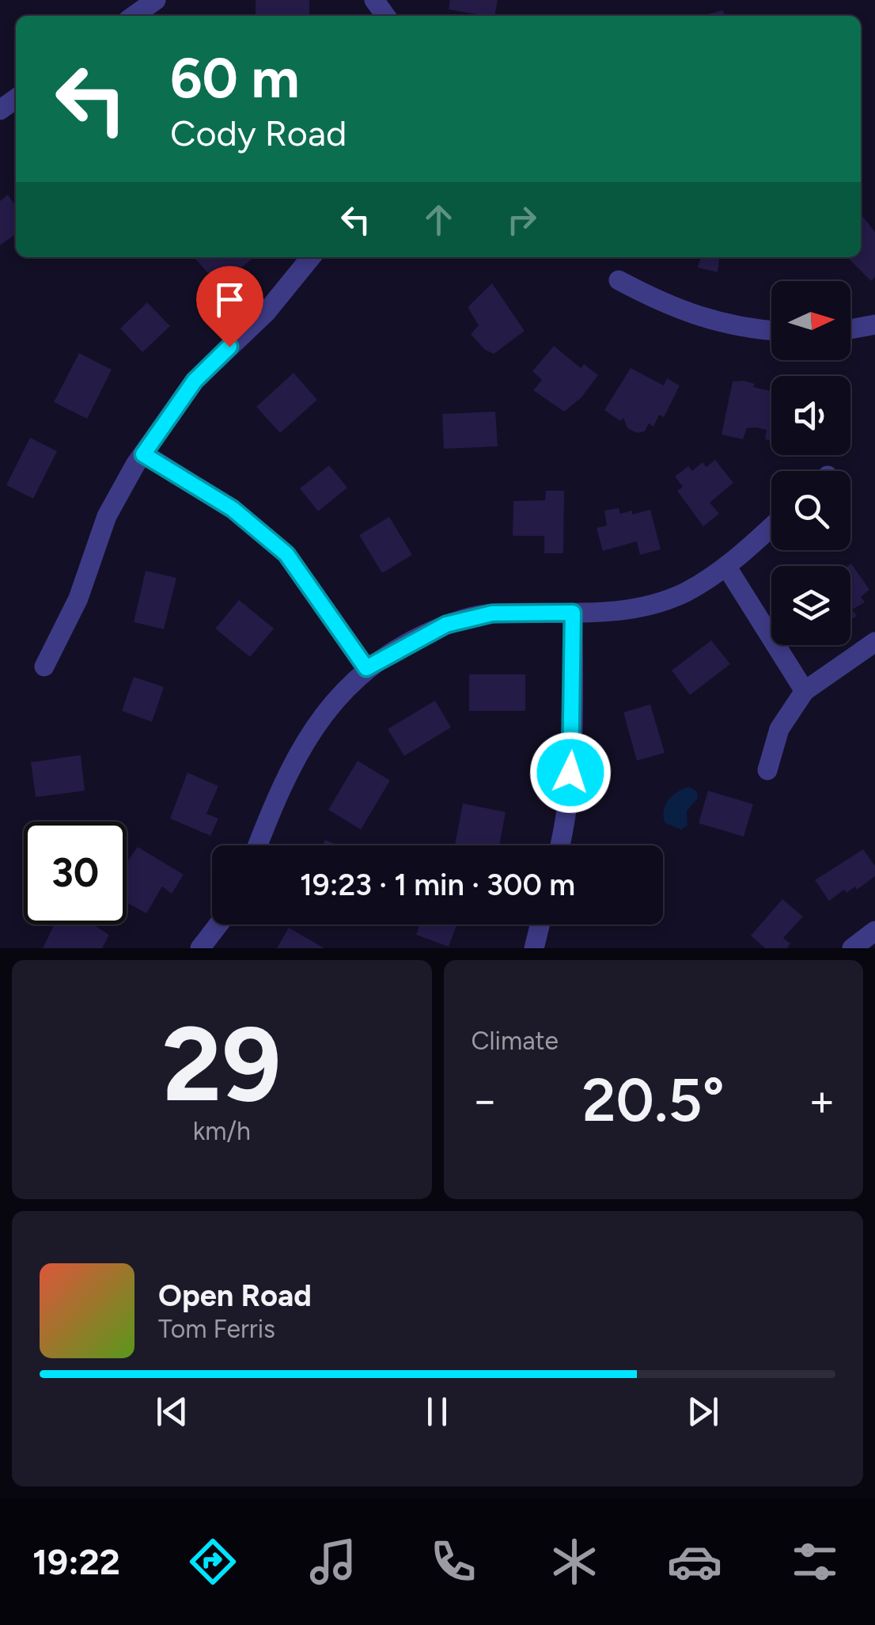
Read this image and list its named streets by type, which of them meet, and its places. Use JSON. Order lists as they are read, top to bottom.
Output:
{
  "north": "right",
  "page": {
    "turn": ["60 m", "Cody Road"],
    "limit": "30",
    "trip": "19:23 · 1 min · 300 m",
    "tile": [
      ["29", "km/h"],
      "Climate"
    ],
    "heat": ["−", "20.5°", "+"],
    "song": ["Open Road", "Tom Ferris"],
    "tabs": "19:22"
  }
}
